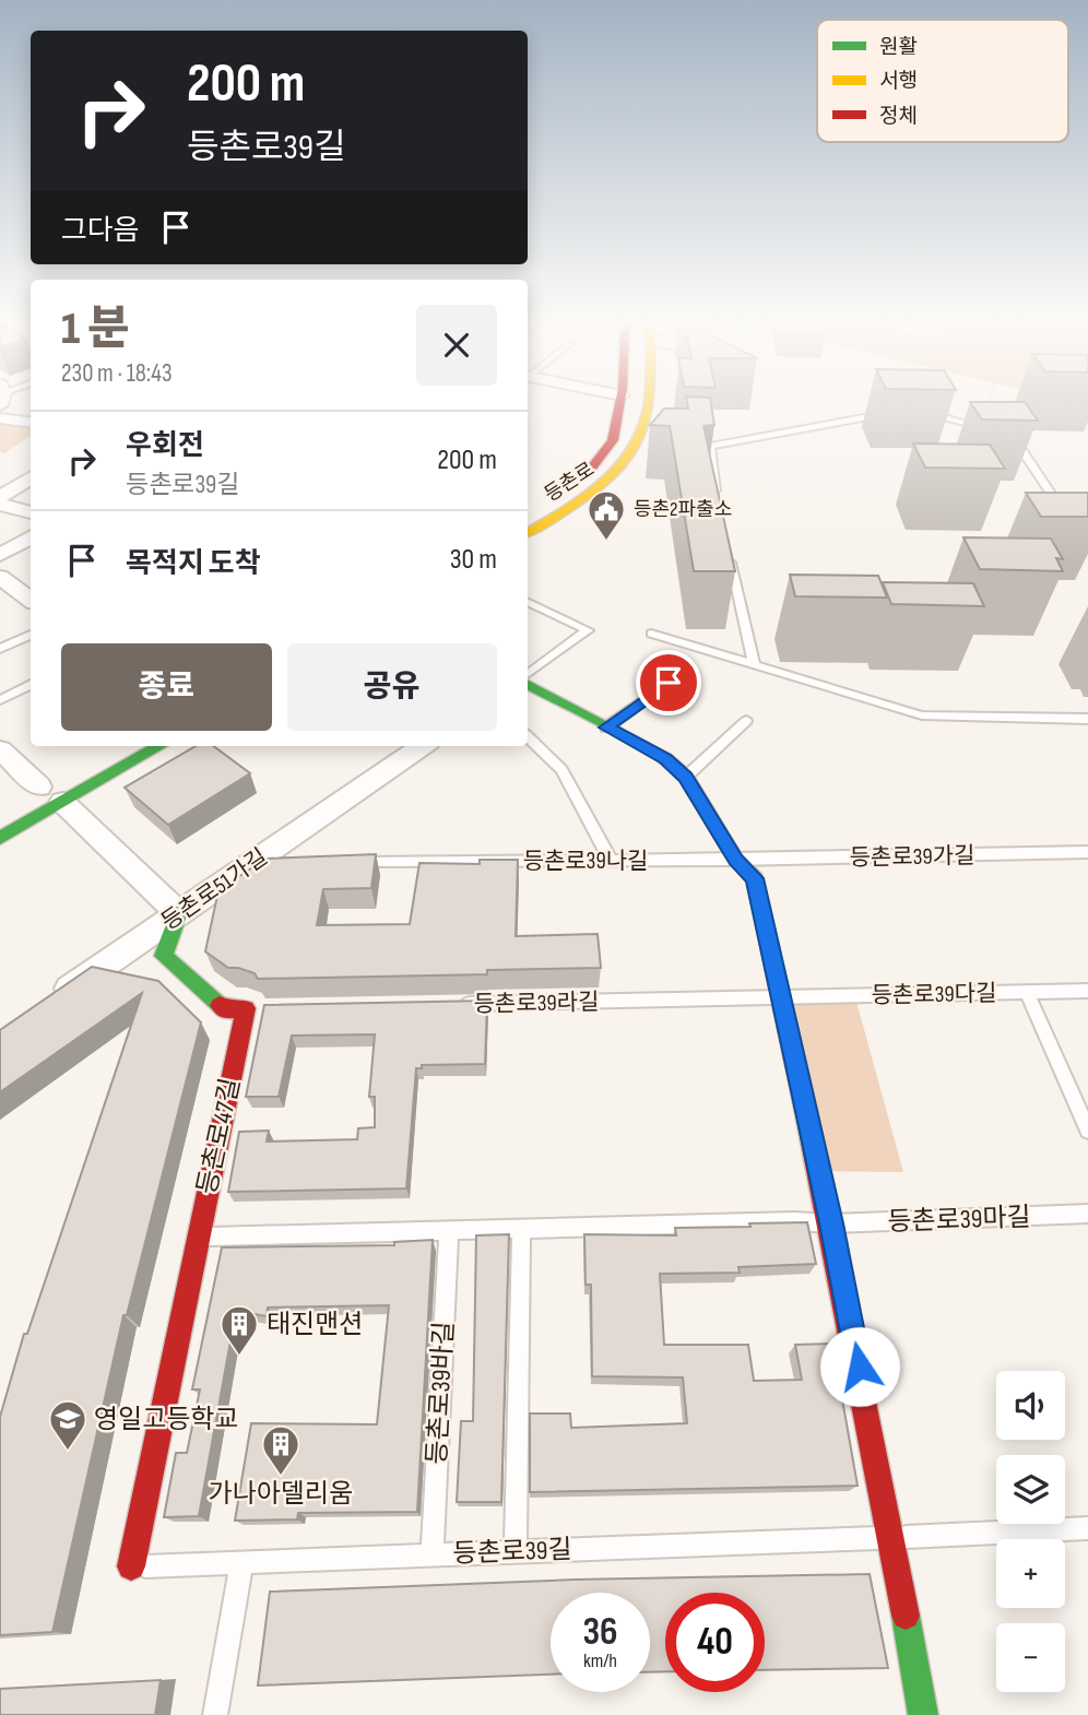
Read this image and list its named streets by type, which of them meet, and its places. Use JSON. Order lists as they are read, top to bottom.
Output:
{
  "streets": {
    "main road": ["등촌로", "등촌로47길"],
    "street": ["등촌로51가길"],
    "lane": [
      "등촌로39가길",
      "등촌로39나길",
      "등촌로39다길",
      "등촌로39라길",
      "등촌로39마길",
      "등촌로39바길",
      "등촌로39길"
    ]
  },
  "crossings": [
    ["등촌로39가길", "등촌로39나길"],
    ["등촌로51가길", "등촌로47길"],
    ["등촌로39다길", "등촌로39라길"],
    ["등촌로47길", "등촌로39길"],
    ["등촌로39바길", "등촌로39길"]
  ],
  "places": {
    "public building": ["등촌2파출소"],
    "building": ["태진맨션", "가나아델리움"],
    "school or university": ["영일고등학교"]
  },
  "legend": ["원활", "서행", "정체"],
  "page": {
    "turn": ["200 m", "등촌로39길"],
    "then": "그다음",
    "heading": ["1 분", "230 m · 18:43"],
    "list": [
      {
        "name": "우회전",
        "note": "등촌로39길",
        "value": "200 m"
      },
      {
        "name": "목적지 도착",
        "value": "30 m"
      }
    ],
    "buttons": ["종료", "공유"],
    "map_buttons": ["+", "−"],
    "speed": "36 km/h",
    "limit": "40"
  }
}
